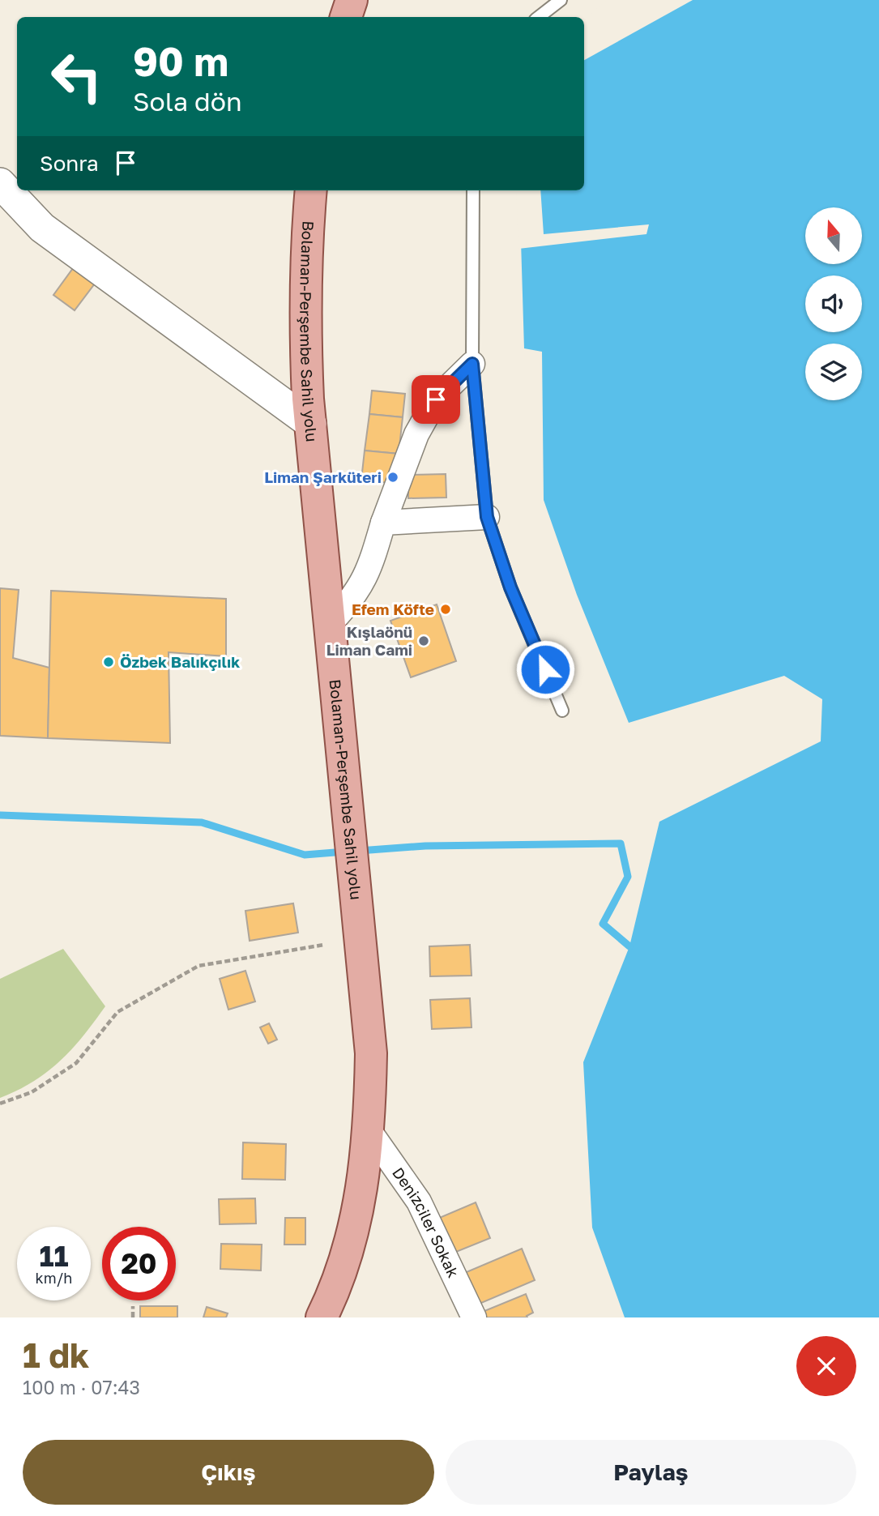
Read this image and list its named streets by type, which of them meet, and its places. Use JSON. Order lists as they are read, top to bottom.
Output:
{
  "streets": {
    "main road": ["Bolaman-Perşembe Sahil yolu"],
    "street": ["Denizciler Sokak"]
  },
  "crossings": [
    ["Bolaman-Perşembe Sahil yolu", "Denizciler Sokak"]
  ],
  "places": [
    "Liman Şarküteri",
    "Efem Köfte",
    "Kışlaönü Liman Cami",
    "Özbek Balıkçılık"
  ],
  "north": "top",
  "page": {
    "turn": ["90 m", "Sola dön"],
    "then": "Sonra",
    "speed": "11 km/h",
    "limit": "20",
    "heading": ["1 dk", "100 m · 07:43"],
    "buttons": ["Çıkış", "Paylaş"]
  }
}
